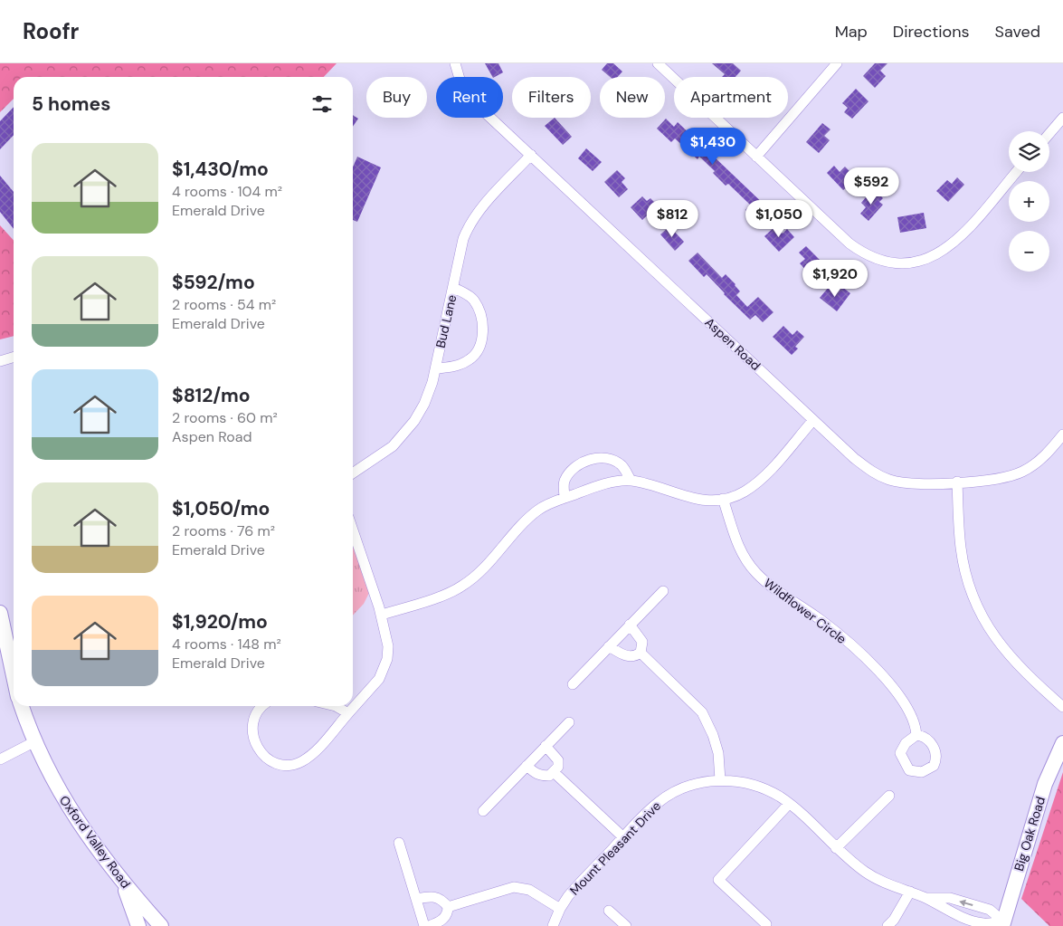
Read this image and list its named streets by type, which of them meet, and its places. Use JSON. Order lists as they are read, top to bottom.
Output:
{
  "streets": {
    "main road": ["Big Oak Road", "Oxford Valley Road"],
    "street": [
      "Bud Lane",
      "Aspen Road",
      "Wildflower Circle",
      "Mount Pleasant Drive"
    ]
  },
  "crossings": [
    ["Bud Lane", "Aspen Road"],
    ["Big Oak Road", "Mount Pleasant Drive"]
  ],
  "page": {
    "header": "Roofr",
    "nav": ["Map", "Directions", "Saved"],
    "chip": [
      "Buy",
      "Rent",
      "Filters",
      "New",
      "Apartment"
    ],
    "heading": "5 homes",
    "price": [
      "$1,430",
      "$592",
      "$812",
      "$1,050",
      "$1,920"
    ],
    "map_buttons": ["+", "−"],
    "list": [
      {
        "name": "$1,430/mo",
        "note": "4 rooms · 104 m² · Emerald Drive"
      },
      {
        "name": "$592/mo",
        "note": "2 rooms · 54 m² · Emerald Drive"
      },
      {
        "name": "$812/mo",
        "note": "2 rooms · 60 m² · Aspen Road"
      },
      {
        "name": "$1,050/mo",
        "note": "2 rooms · 76 m² · Emerald Drive"
      },
      {
        "name": "$1,920/mo",
        "note": "4 rooms · 148 m² · Emerald Drive"
      }
    ]
  }
}
